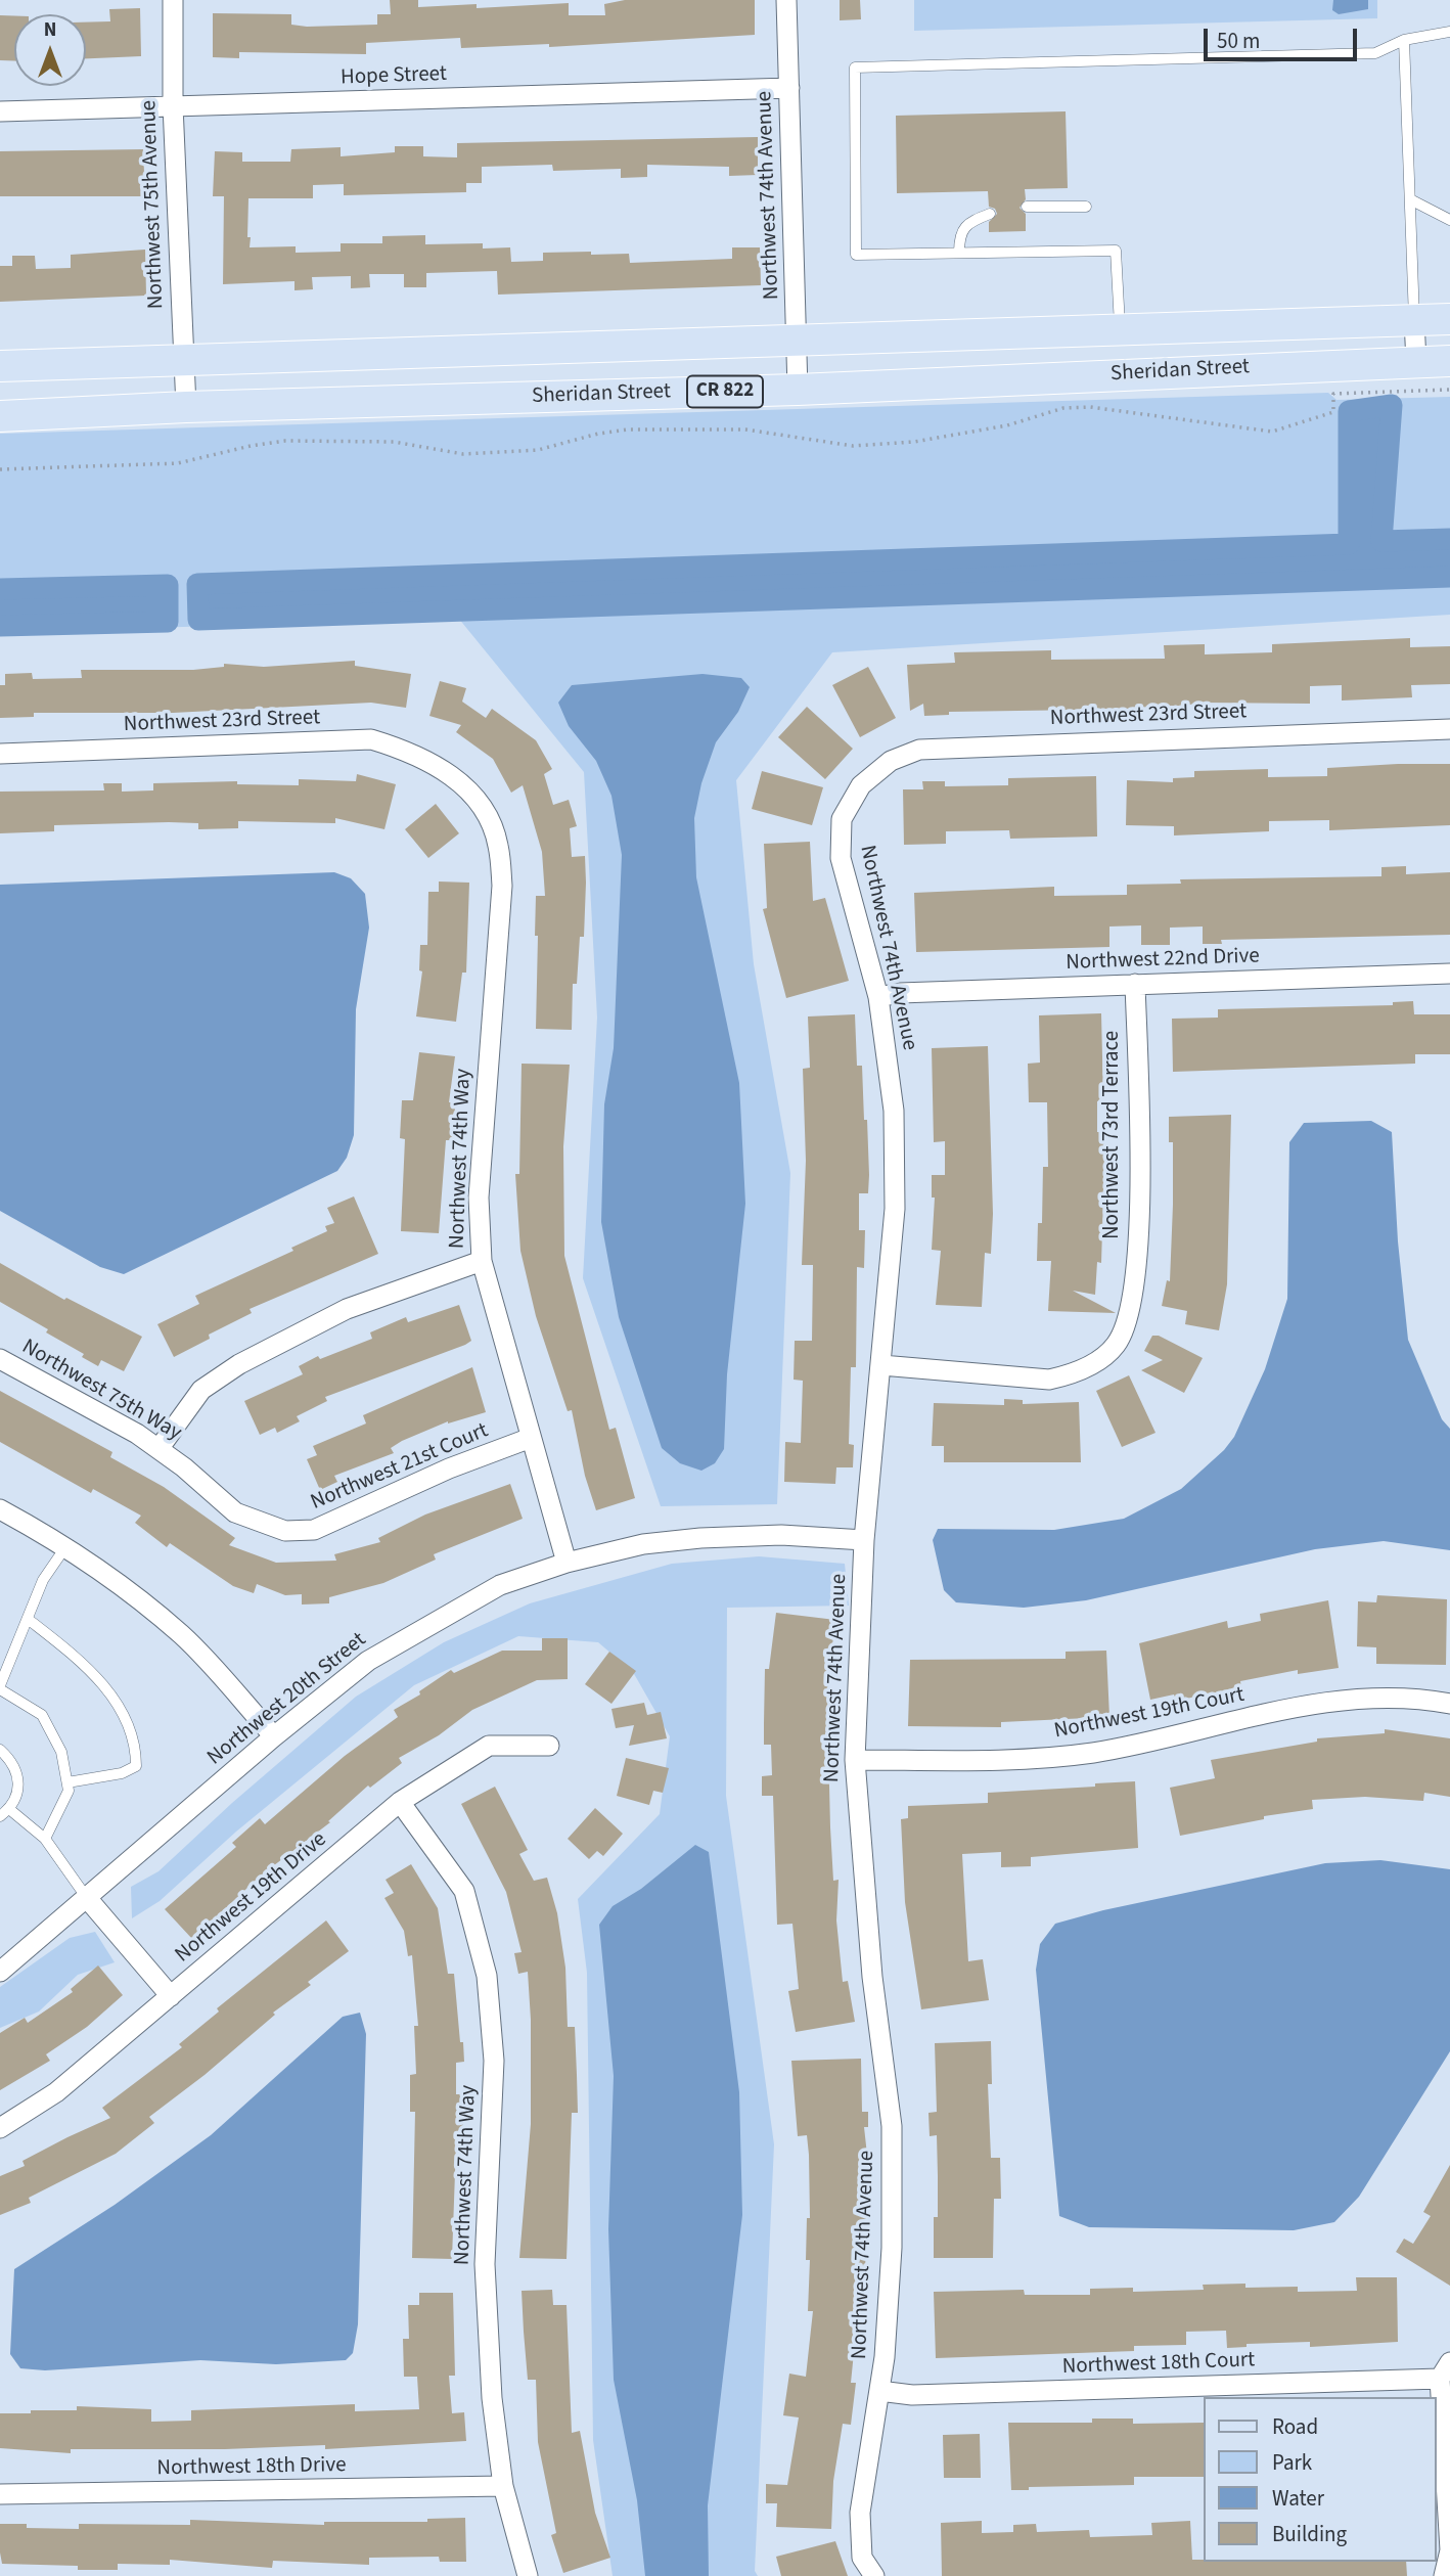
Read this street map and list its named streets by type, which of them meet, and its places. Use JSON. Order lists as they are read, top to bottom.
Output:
{
  "streets": {
    "main road": ["Sheridan Street", "CR 822"],
    "street": [
      "Hope Street",
      "Northwest 74th Avenue",
      "Northwest 75th Avenue",
      "Northwest 23rd Street",
      "Northwest 22nd Drive",
      "Northwest 73rd Terrace",
      "Northwest 74th Way",
      "Northwest 75th Way",
      "Northwest 21st Court",
      "Northwest 20th Street",
      "Northwest 19th Court",
      "Northwest 19th Drive",
      "Northwest 18th Court",
      "Northwest 18th Drive"
    ]
  },
  "crossings": [
    ["Hope Street", "Northwest 74th Avenue"],
    ["Hope Street", "Northwest 75th Avenue"],
    ["Northwest 74th Avenue", "Sheridan Street"],
    ["Northwest 74th Avenue", "Northwest 23rd Street"],
    ["Northwest 74th Avenue", "Northwest 22nd Drive"],
    ["Northwest 74th Avenue", "Northwest 73rd Terrace"],
    ["Northwest 74th Avenue", "Northwest 20th Street"],
    ["Northwest 74th Avenue", "Northwest 19th Court"],
    ["Northwest 74th Avenue", "Northwest 18th Court"],
    ["Northwest 75th Avenue", "Sheridan Street"],
    ["Northwest 23rd Street", "Northwest 74th Way"],
    ["Northwest 22nd Drive", "Northwest 73rd Terrace"],
    ["Northwest 74th Way", "Northwest 21st Court"],
    ["Northwest 74th Way", "Northwest 20th Street"],
    ["Northwest 74th Way", "Northwest 19th Drive"],
    ["Northwest 74th Way", "Northwest 18th Drive"],
    ["Northwest 75th Way", "Northwest 21st Court"]
  ],
  "legend": [
    "Road",
    "Park",
    "Water",
    "Building"
  ],
  "scale_bar": "50 m",
  "north": "top"
}
